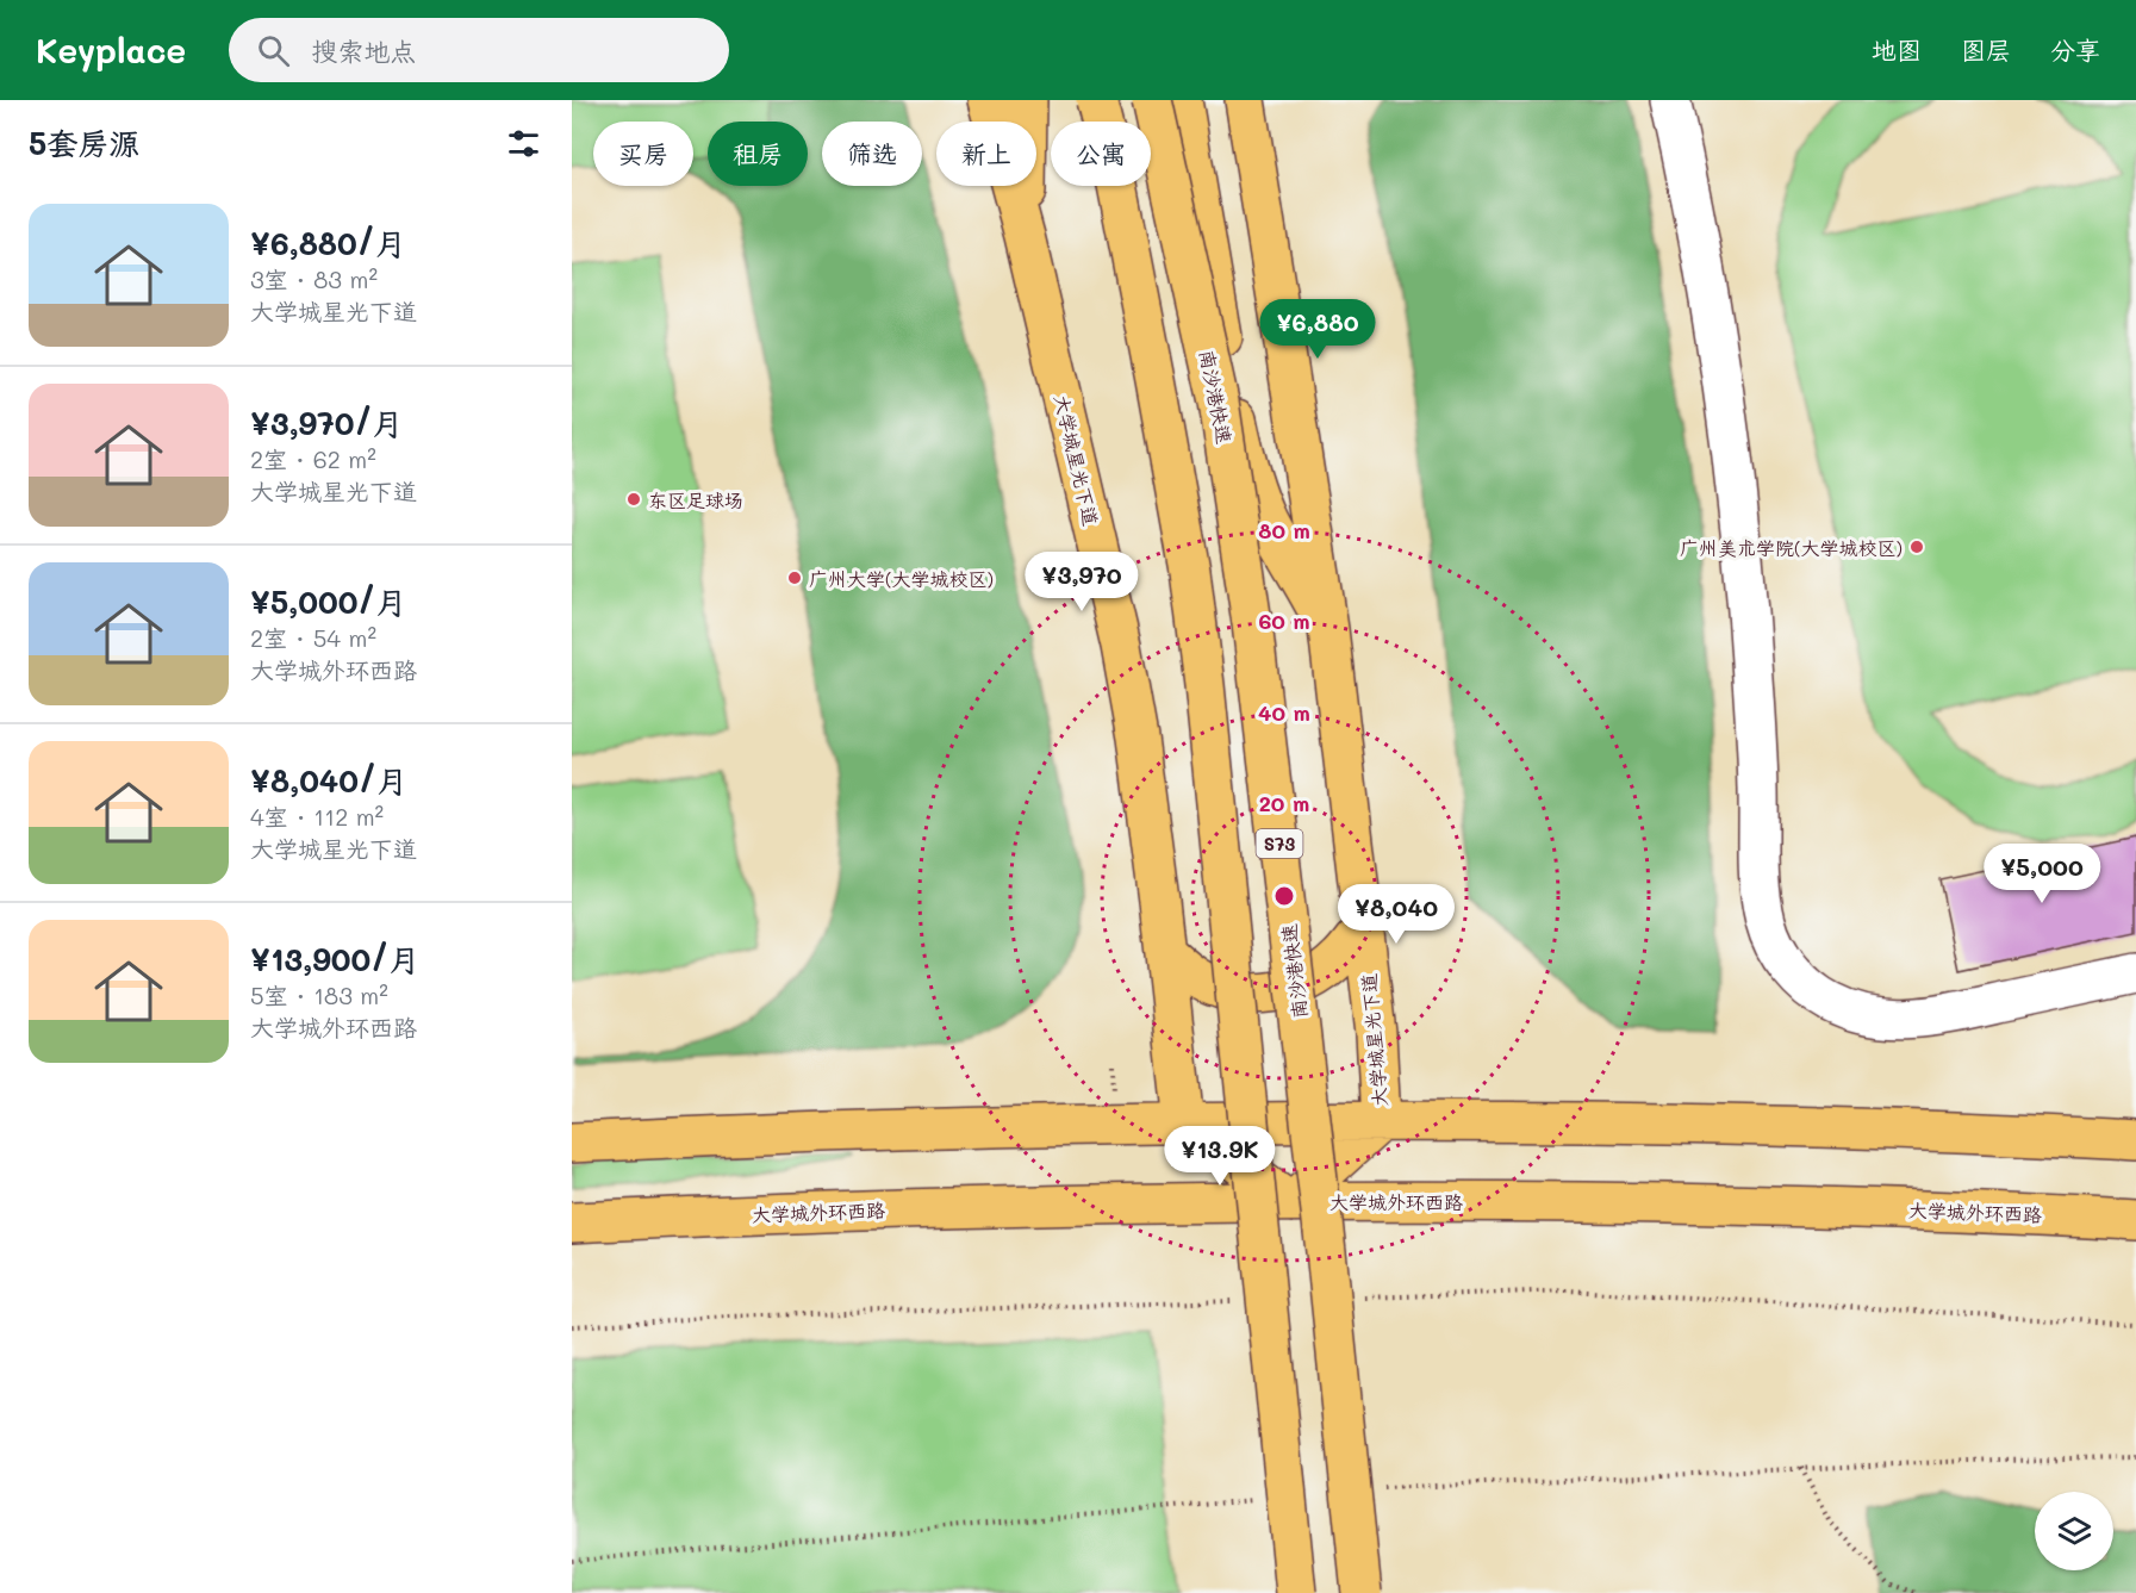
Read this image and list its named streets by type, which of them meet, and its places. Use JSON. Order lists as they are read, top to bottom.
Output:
{
  "streets": {
    "main road": [
      "南沙港快速",
      "大学城星光下道",
      "S73",
      "大学城外环西路"
    ]
  },
  "crossings": [
    ["大学城星光下道", "大学城外环西路"]
  ],
  "places": ["东区足球场", "广州美术学院(大学城校区)", "广州大学(大学城校区)"],
  "page": {
    "header": "Keyplace",
    "search": "搜索地点",
    "nav": ["地图", "图层", "分享"],
    "heading": "5套房源",
    "chip": [
      "买房",
      "租房",
      "筛选",
      "新上",
      "公寓"
    ],
    "list": [
      {
        "name": "¥6,880/月",
        "note": "3室 · 83 m² · 大学城星光下道"
      },
      {
        "name": "¥3,970/月",
        "note": "2室 · 62 m² · 大学城星光下道"
      },
      {
        "name": "¥5,000/月",
        "note": "2室 · 54 m² · 大学城外环西路"
      },
      {
        "name": "¥8,040/月",
        "note": "4室 · 112 m² · 大学城星光下道"
      },
      {
        "name": "¥13,900/月",
        "note": "5室 · 183 m² · 大学城外环西路"
      }
    ],
    "price": [
      "¥6,880",
      "¥3,970",
      "¥5,000",
      "¥8,040",
      "¥13.9K"
    ]
  },
  "rings": [
    "80 m",
    "60 m",
    "40 m",
    "20 m"
  ]
}
